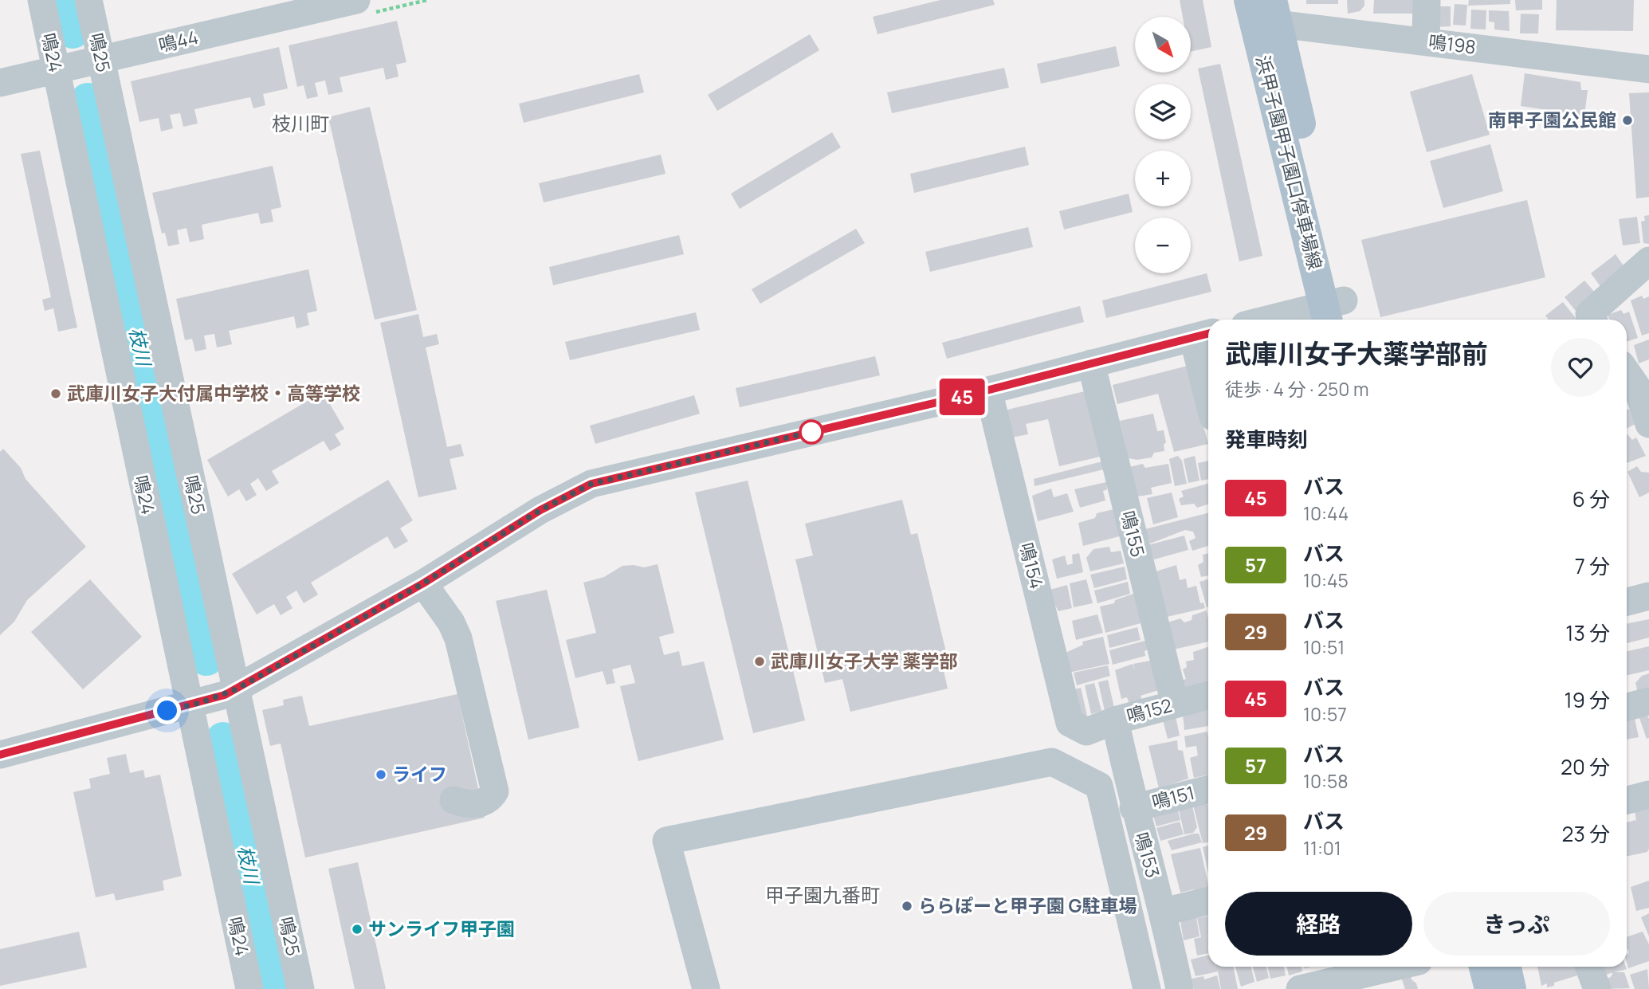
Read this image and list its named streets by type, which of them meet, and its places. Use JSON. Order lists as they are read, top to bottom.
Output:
{
  "streets": {
    "main road": ["浜甲子園甲子園口停車場線"],
    "street": [
      "鳴44",
      "鳴198",
      "鳴24",
      "鳴25",
      "鳴155",
      "鳴154",
      "鳴152",
      "鳴151",
      "鳴153"
    ]
  },
  "crossings": [
    ["鳴44", "鳴24"],
    ["鳴44", "鳴25"],
    ["鳴198", "浜甲子園甲子園口停車場線"],
    ["鳴155", "鳴152"],
    ["鳴154", "鳴152"],
    ["鳴152", "鳴153"],
    ["鳴151", "鳴153"]
  ],
  "districts": ["枝川町", "甲子園九番町"],
  "water": ["枝川"],
  "places": [
    "南甲子園公民館",
    "武庫川女子大付属中学校・高等学校",
    "武庫川女子大学 薬学部",
    "ライフ",
    "ららぽーと甲子園 G駐車場",
    "サンライフ甲子園"
  ],
  "lines": ["bus line 45"],
  "north": "bottom right",
  "page": {
    "on_map": "45",
    "map_buttons": ["+", "−"],
    "heading": [
      ["武庫川女子大薬学部前", "徒歩 · 4 分 · 250 m"],
      "発車時刻"
    ],
    "list": [
      {
        "mark": "45",
        "name": "バス",
        "note": "10:44",
        "value": "6 分"
      },
      {
        "mark": "57",
        "name": "バス",
        "note": "10:45",
        "value": "7 分"
      },
      {
        "mark": "29",
        "name": "バス",
        "note": "10:51",
        "value": "13 分"
      },
      {
        "mark": "45",
        "name": "バス",
        "note": "10:57",
        "value": "19 分"
      },
      {
        "mark": "57",
        "name": "バス",
        "note": "10:58",
        "value": "20 分"
      },
      {
        "mark": "29",
        "name": "バス",
        "note": "11:01",
        "value": "23 分"
      }
    ],
    "buttons": ["経路", "きっぷ"]
  }
}
